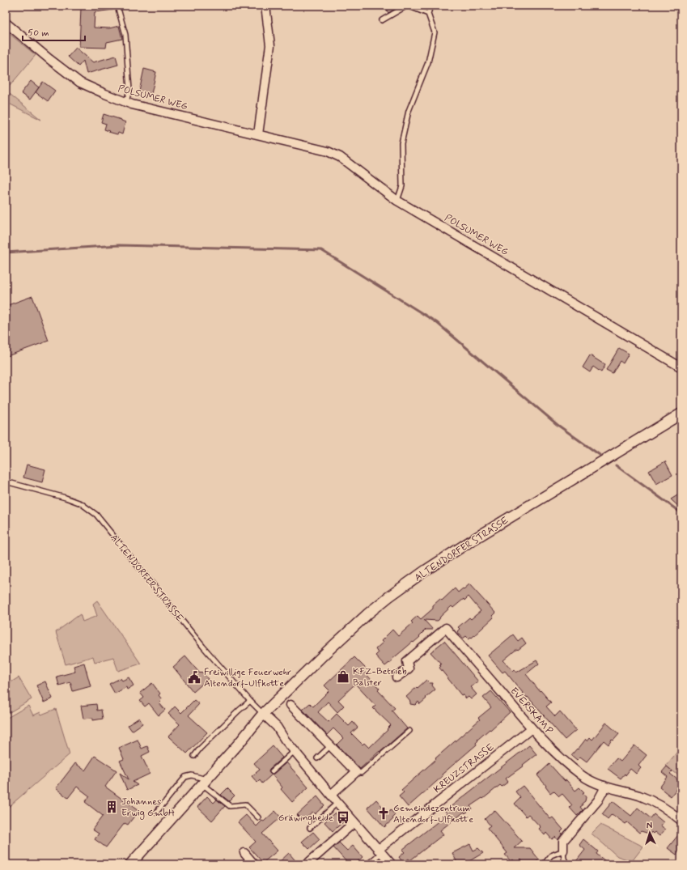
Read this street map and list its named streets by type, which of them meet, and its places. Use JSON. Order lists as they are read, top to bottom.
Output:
{
  "streets": {
    "street": [
      "POLSUMER WEG",
      "ALTENDORFER STRASSE",
      "EVERSKAMP",
      "KREUZSTRASSE"
    ]
  },
  "crossings": [
    ["EVERSKAMP", "KREUZSTRASSE"]
  ],
  "places": {
    "shop": ["KFZ-Betrieb Balster"],
    "public building": ["Freiwillige Feuerwehr Altendorf-Ulfkotte"],
    "building": ["Johannes Erwig GmbH"],
    "church": ["Gemeindezentrum Altendorf-Ulfkotte"],
    "bus stop": ["Gräwingheide"]
  },
  "scale_bar": "50 m",
  "north": "top"
}
